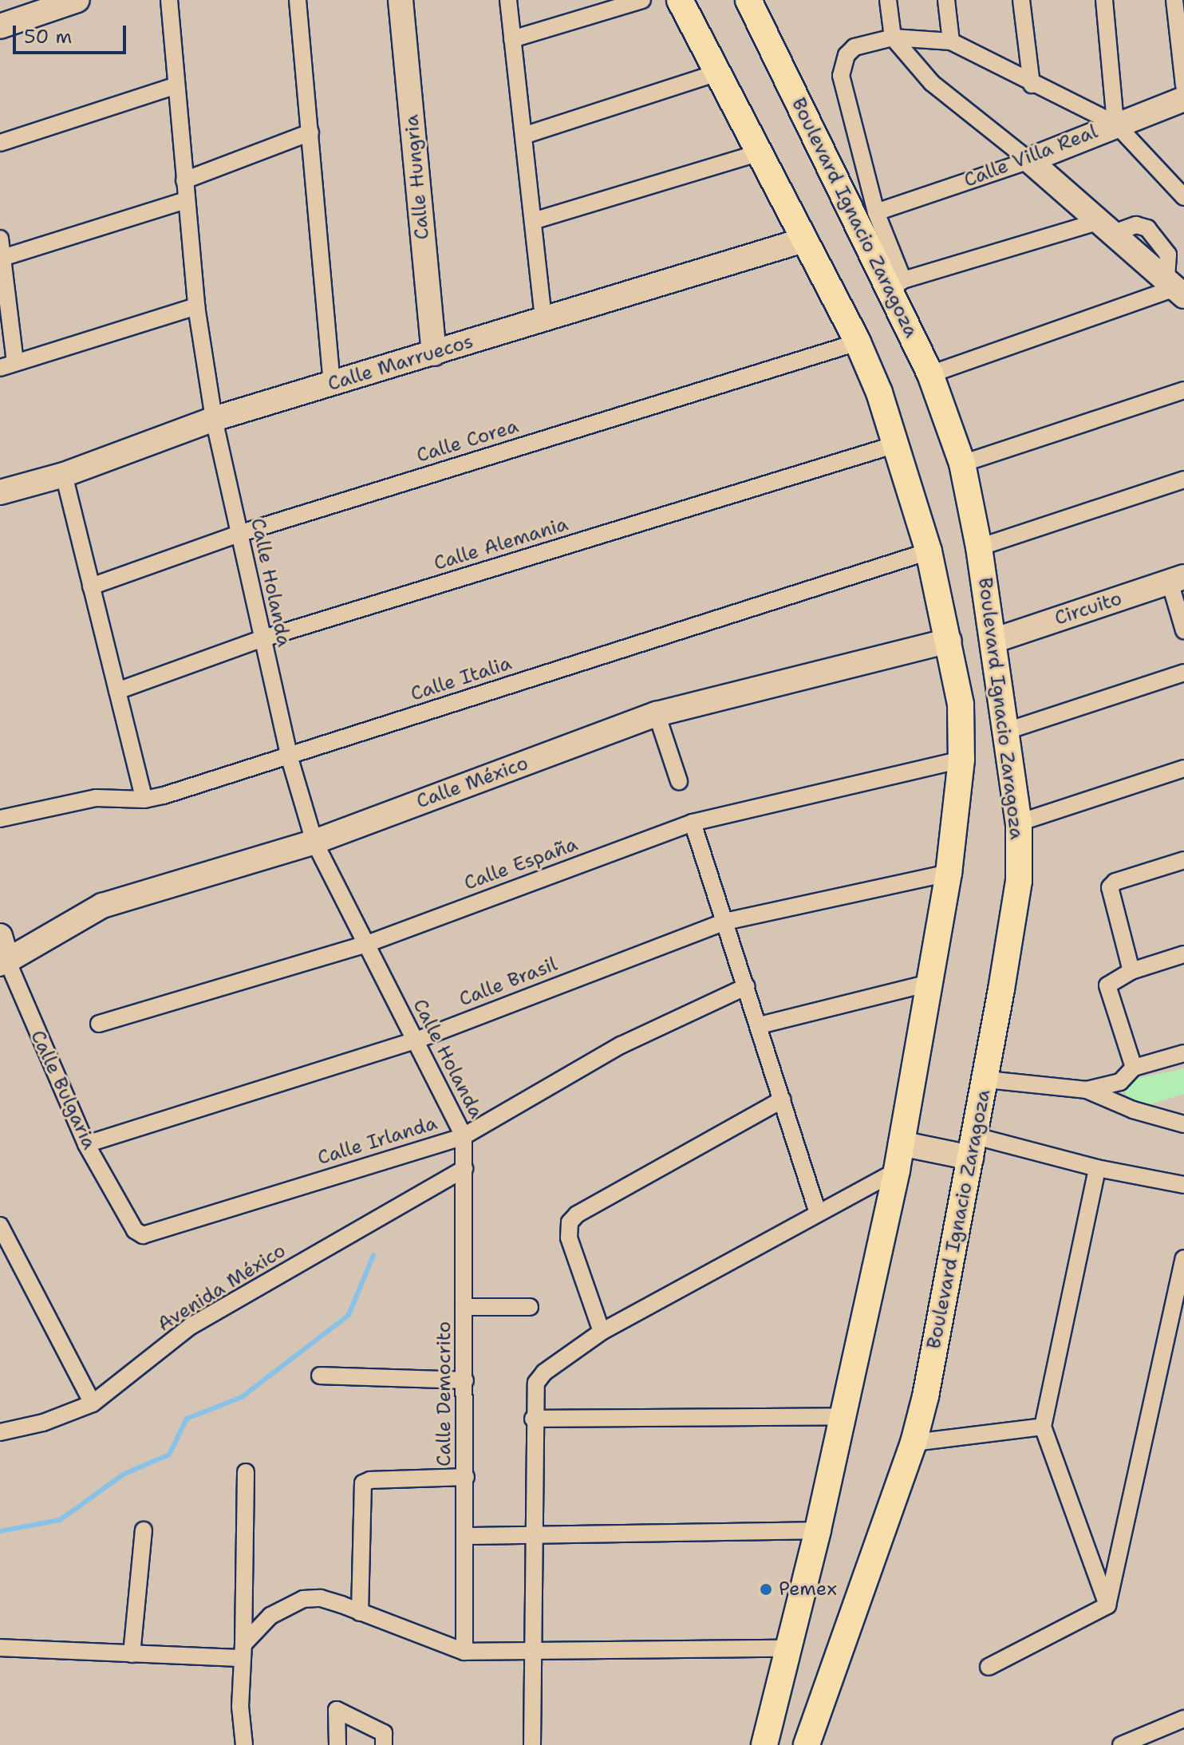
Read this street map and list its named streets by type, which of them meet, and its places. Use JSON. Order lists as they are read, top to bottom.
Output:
{
  "streets": {
    "main road": ["Boulevard Ignacio Zaragoza"],
    "street": [
      "Calle Villa Real",
      "Calle Hungria",
      "Calle Marruecos",
      "Calle Corea",
      "Calle Alemania",
      "Calle Holanda",
      "Circuito",
      "Calle Italia",
      "Calle México",
      "Calle España",
      "Calle Brasil",
      "Calle Bulgaria",
      "Calle Irlanda",
      "Avenida México",
      "Calle Democrito"
    ]
  },
  "crossings": [
    ["Calle Hungria", "Calle Marruecos"],
    ["Boulevard Ignacio Zaragoza", "Calle Marruecos"],
    ["Boulevard Ignacio Zaragoza", "Calle Corea"],
    ["Boulevard Ignacio Zaragoza", "Calle Alemania"],
    ["Boulevard Ignacio Zaragoza", "Circuito"],
    ["Boulevard Ignacio Zaragoza", "Calle Italia"],
    ["Boulevard Ignacio Zaragoza", "Calle México"],
    ["Boulevard Ignacio Zaragoza", "Calle España"],
    ["Boulevard Ignacio Zaragoza", "Calle Brasil"],
    ["Calle Marruecos", "Calle Holanda"],
    ["Calle Corea", "Calle Holanda"],
    ["Calle Alemania", "Calle Holanda"],
    ["Calle Holanda", "Calle Italia"],
    ["Calle Holanda", "Calle México"],
    ["Calle Holanda", "Calle España"],
    ["Calle Holanda", "Calle Brasil"],
    ["Calle Holanda", "Calle Irlanda"],
    ["Calle Holanda", "Calle Democrito"],
    ["Calle México", "Calle Bulgaria"],
    ["Calle Brasil", "Calle Bulgaria"],
    ["Calle Bulgaria", "Calle Irlanda"],
    ["Calle Irlanda", "Calle Democrito"],
    ["Avenida México", "Calle Democrito"]
  ],
  "places": ["Pemex"],
  "scale_bar": "50 m"
}
